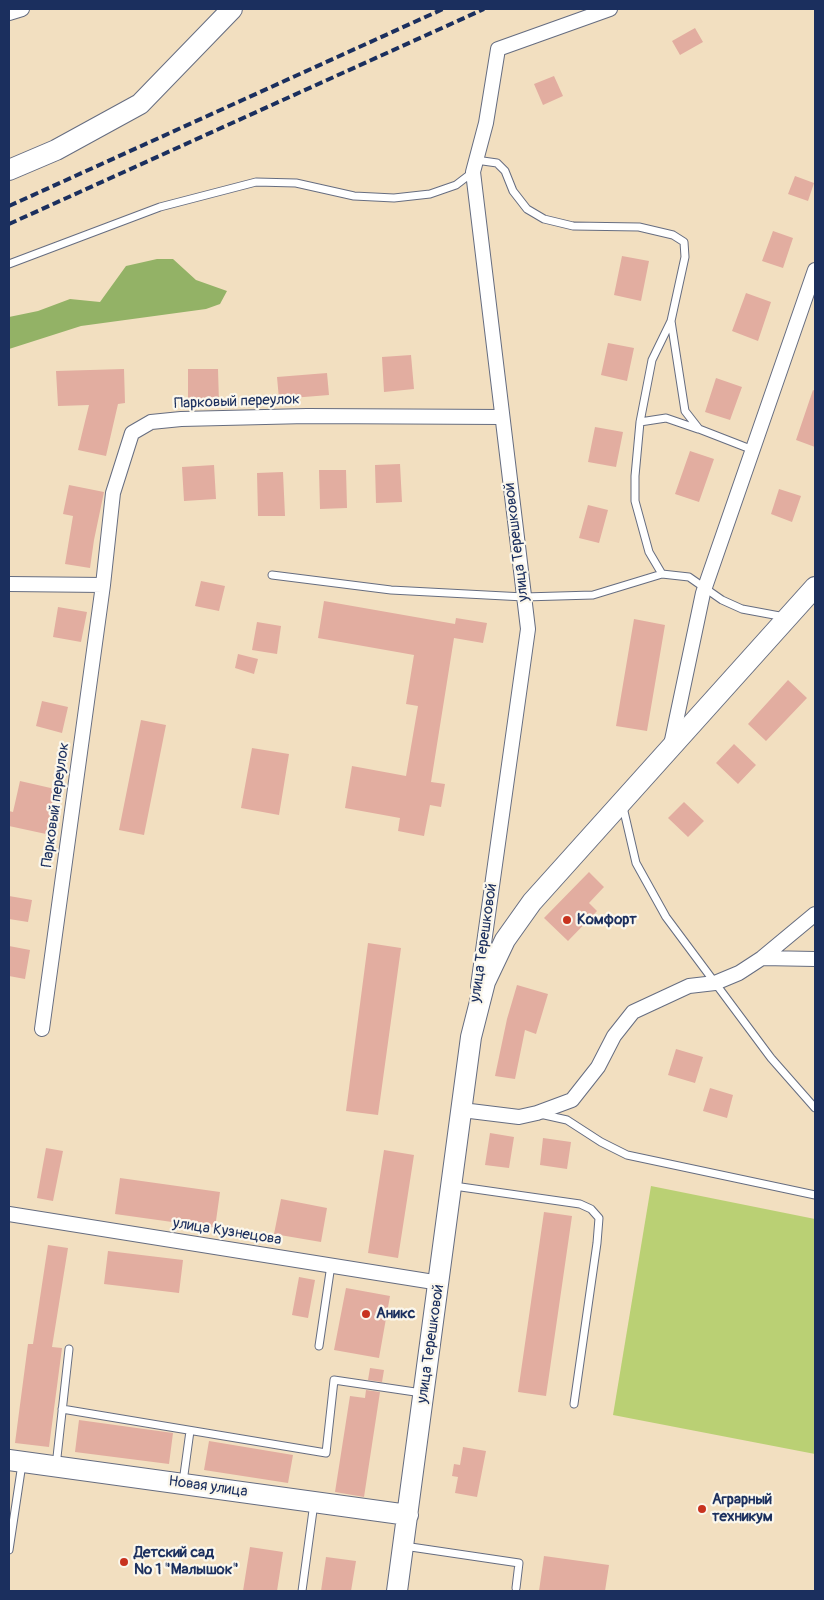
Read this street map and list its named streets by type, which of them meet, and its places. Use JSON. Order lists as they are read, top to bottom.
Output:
{
  "streets": {
    "main road": ["улица Терешковой", "Новая улица"],
    "street": ["Парковый переулок", "улица Кузнецова"]
  },
  "crossings": [
    ["Парковый переулок", "улица Терешковой"],
    ["улица Терешковой", "улица Кузнецова"],
    ["улица Терешковой", "Новая улица"]
  ],
  "places": [
    "Комфорт",
    "Аникс",
    "Аграрный техникум",
    "Детский сад № 1 \"Малышок\""
  ]
}
